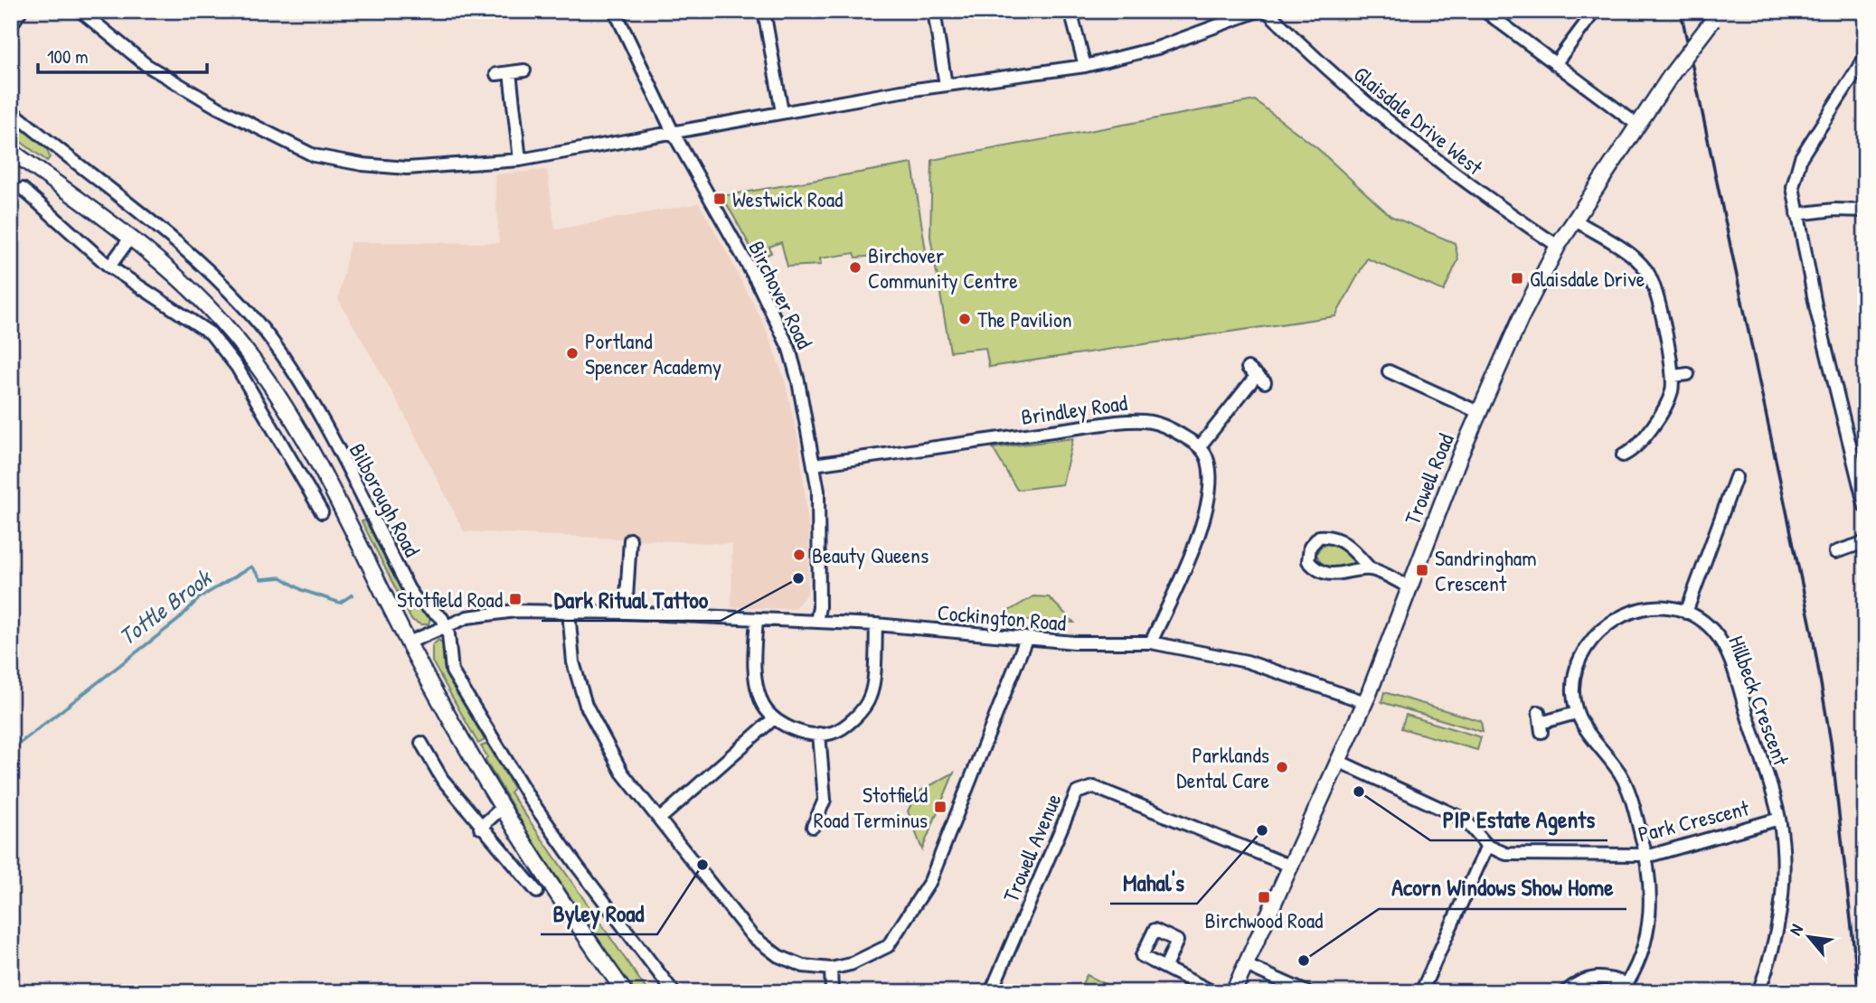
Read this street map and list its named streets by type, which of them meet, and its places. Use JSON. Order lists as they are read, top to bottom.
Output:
{
  "streets": {
    "main road": ["Trowell Road", "Bilborough Road"],
    "street": [
      "Glaisdale Drive West",
      "Birchover Road",
      "Brindley Road",
      "Cockington Road",
      "Hillbeck Crescent",
      "Park Crescent",
      "Trowell Avenue"
    ]
  },
  "crossings": [
    ["Glaisdale Drive West", "Trowell Road"],
    ["Birchover Road", "Brindley Road"],
    ["Birchover Road", "Cockington Road"],
    ["Trowell Road", "Cockington Road"],
    ["Trowell Road", "Trowell Avenue"],
    ["Bilborough Road", "Cockington Road"],
    ["Hillbeck Crescent", "Park Crescent"]
  ],
  "water": ["Tottle Brook"],
  "places": {
    "transit": [
      "Westwick Road",
      "Glaisdale Drive",
      "Sandringham Crescent",
      "Stotfield Road",
      "Stotfield Road Terminus",
      "Birchwood Road"
    ],
    "other": [
      "Birchover Community Centre",
      "The Pavilion",
      "Portland Spencer Academy",
      "Beauty Queens",
      "Dark Ritual Tattoo",
      "Parklands Dental Care",
      "PIP Estate Agents",
      "Mahal's",
      "Byley Road",
      "Acorn Windows Show Home"
    ]
  },
  "scale_bar": "100 m",
  "north": "top left"
}
